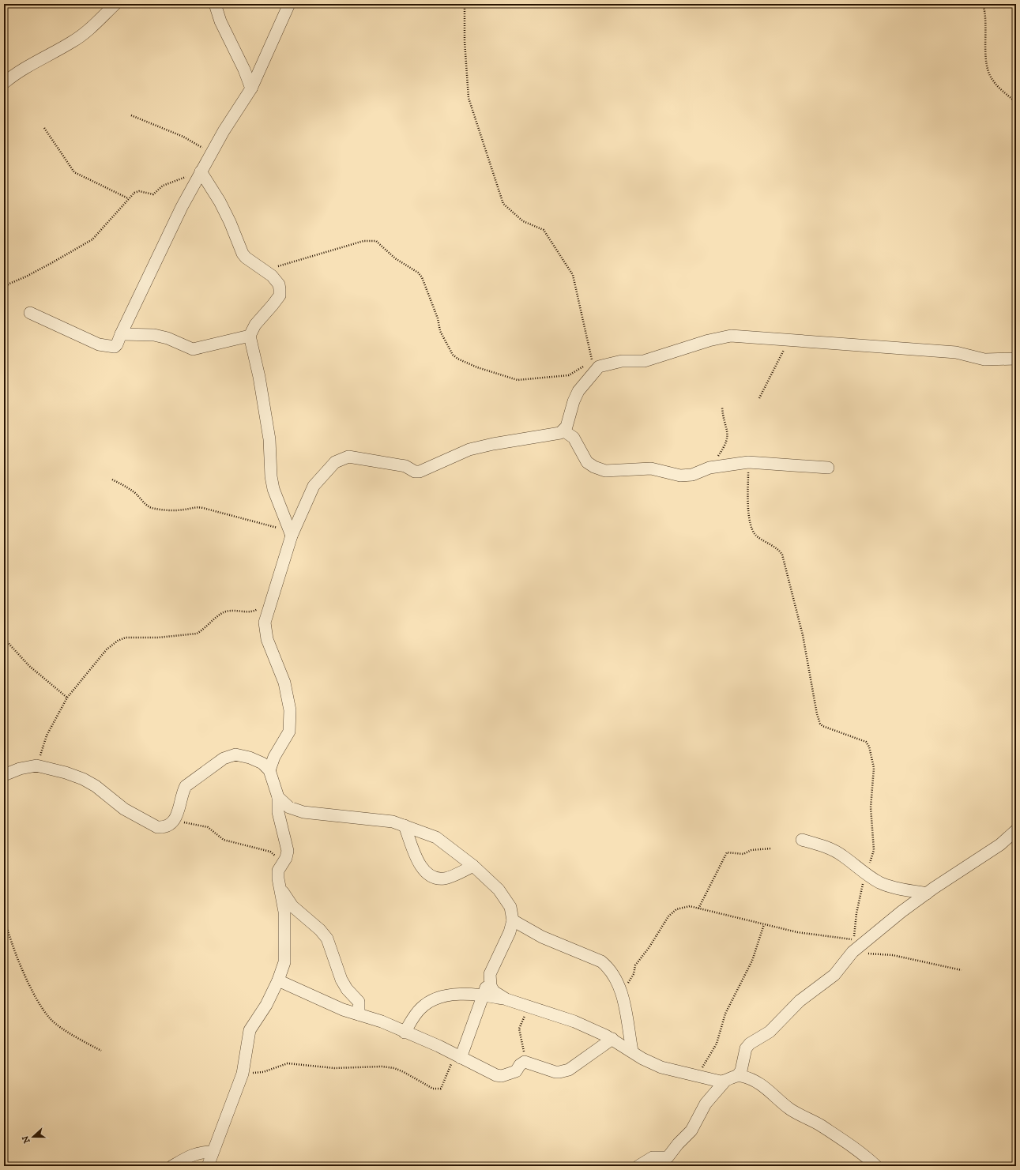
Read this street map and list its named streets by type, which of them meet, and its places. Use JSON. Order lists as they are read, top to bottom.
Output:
{
  "north": "left"
}
